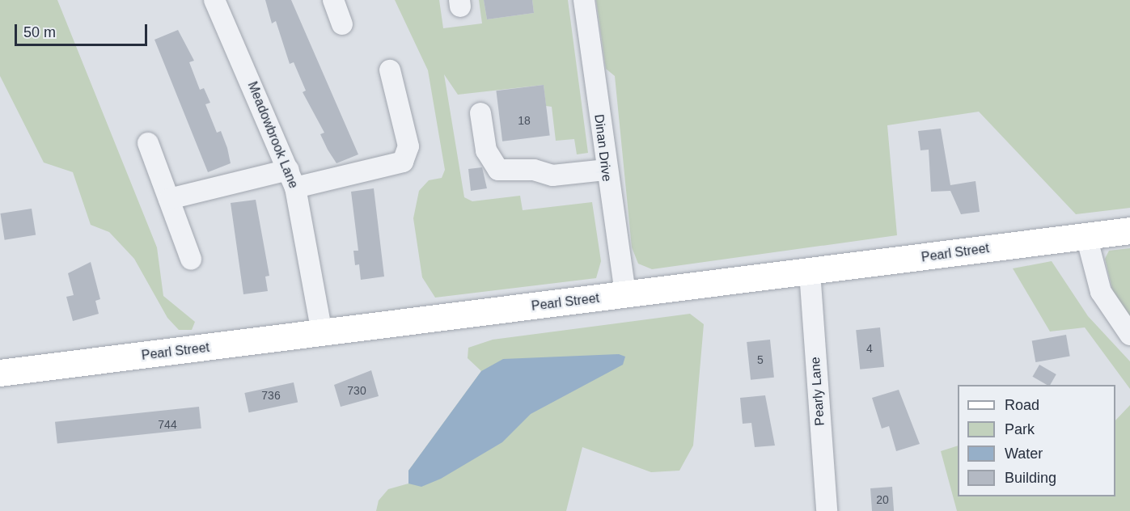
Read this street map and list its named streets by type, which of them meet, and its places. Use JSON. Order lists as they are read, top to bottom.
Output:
{
  "streets": {
    "main road": ["Pearl Street"],
    "street": ["Meadowbrook Lane", "Dinan Drive", "Pearly Lane"]
  },
  "crossings": [
    ["Meadowbrook Lane", "Pearl Street"],
    ["Dinan Drive", "Pearl Street"],
    ["Pearl Street", "Pearly Lane"]
  ],
  "house_numbers": [
    "18",
    "4",
    "5",
    "730",
    "736",
    "744",
    "20"
  ],
  "legend": [
    "Road",
    "Park",
    "Water",
    "Building"
  ],
  "scale_bar": "50 m"
}
